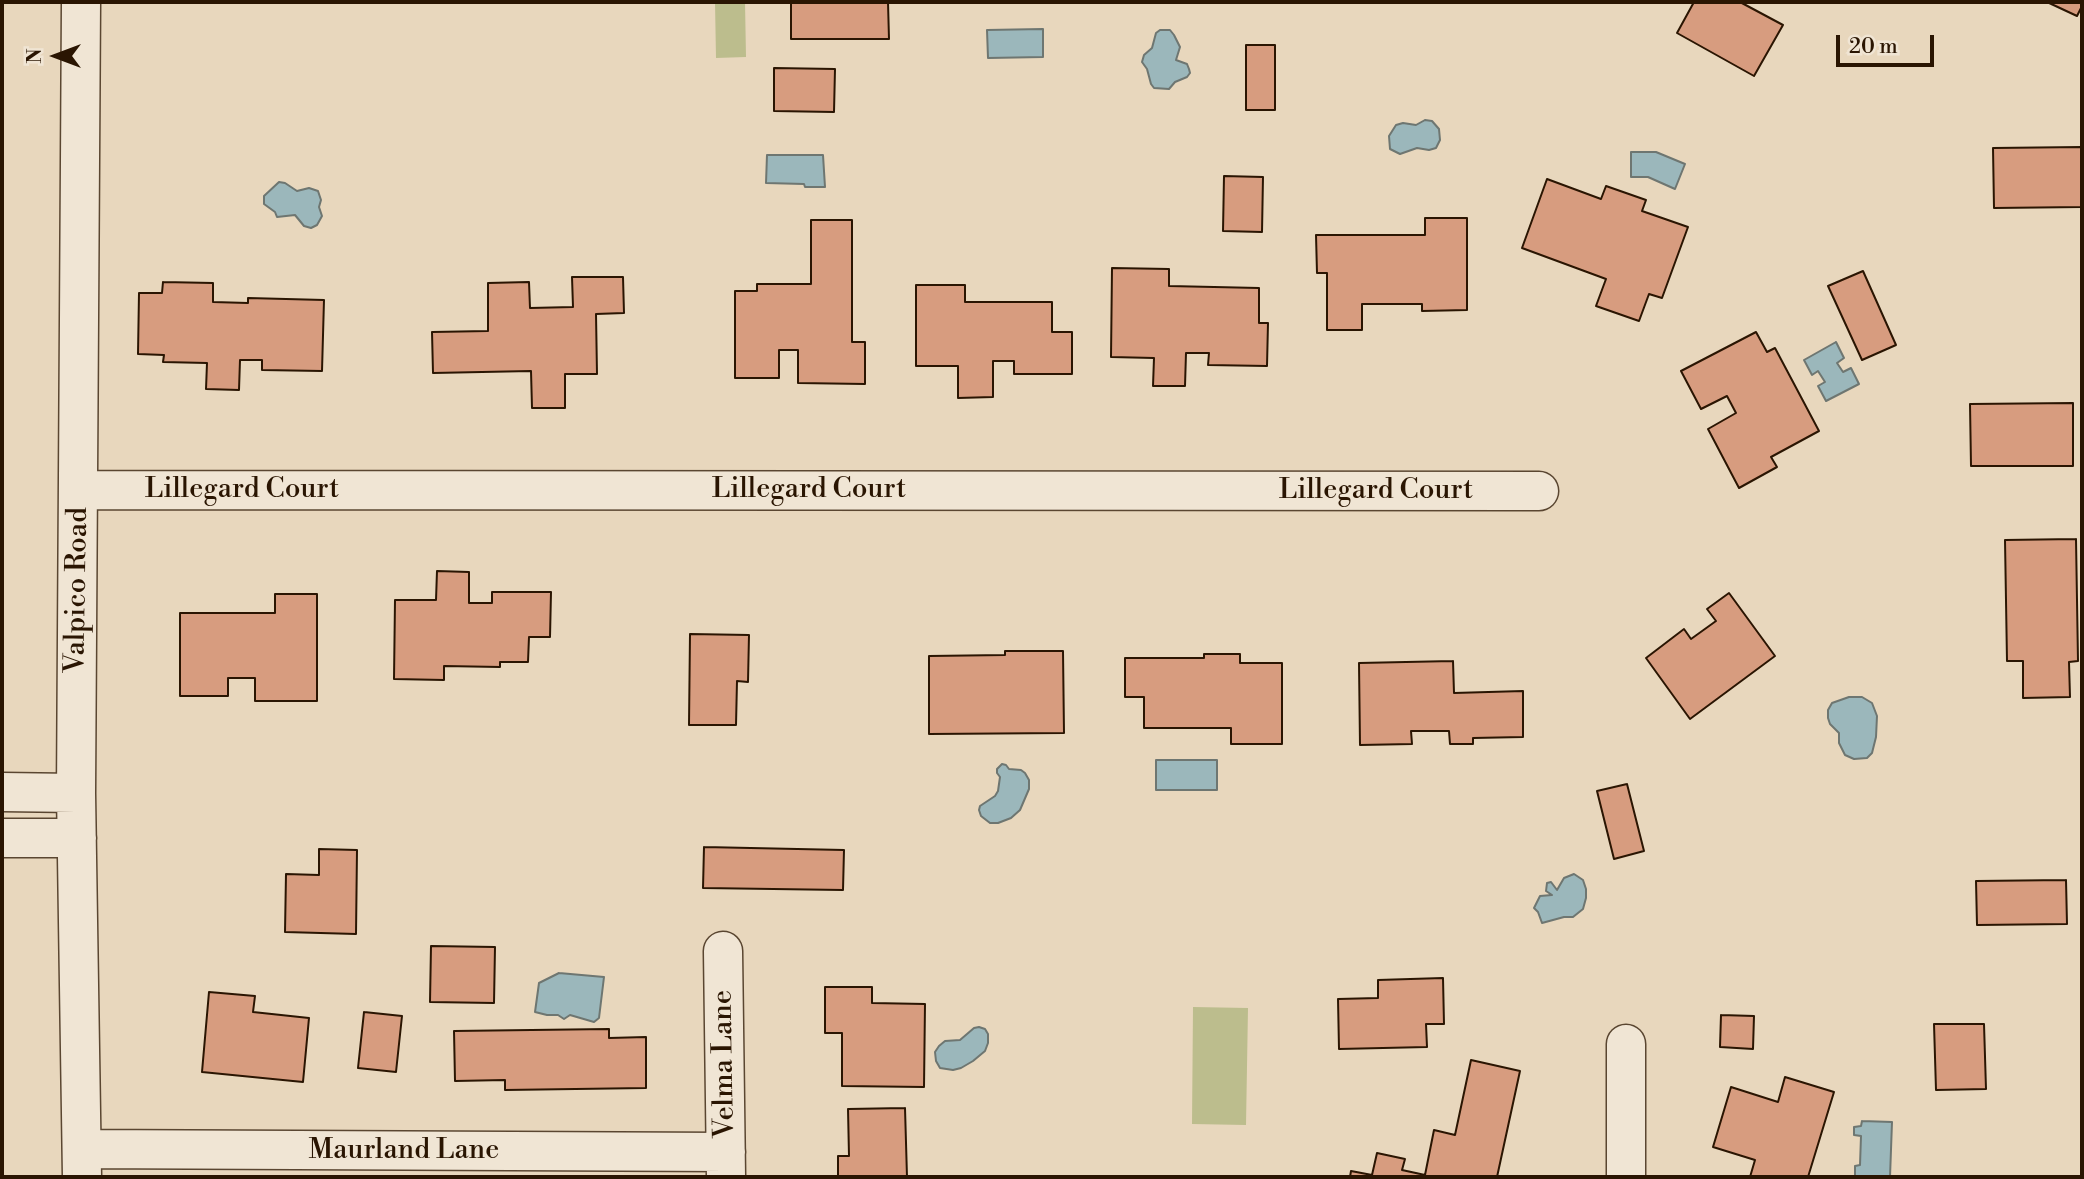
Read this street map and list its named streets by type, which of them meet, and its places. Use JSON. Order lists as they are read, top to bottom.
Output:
{
  "streets": {
    "street": [
      "Lillegard Court",
      "Valpico Road",
      "Velma Lane",
      "Maurland Lane"
    ]
  },
  "crossings": [
    ["Lillegard Court", "Valpico Road"],
    ["Valpico Road", "Maurland Lane"],
    ["Velma Lane", "Maurland Lane"]
  ],
  "scale_bar": "20 m",
  "north": "left"
}
